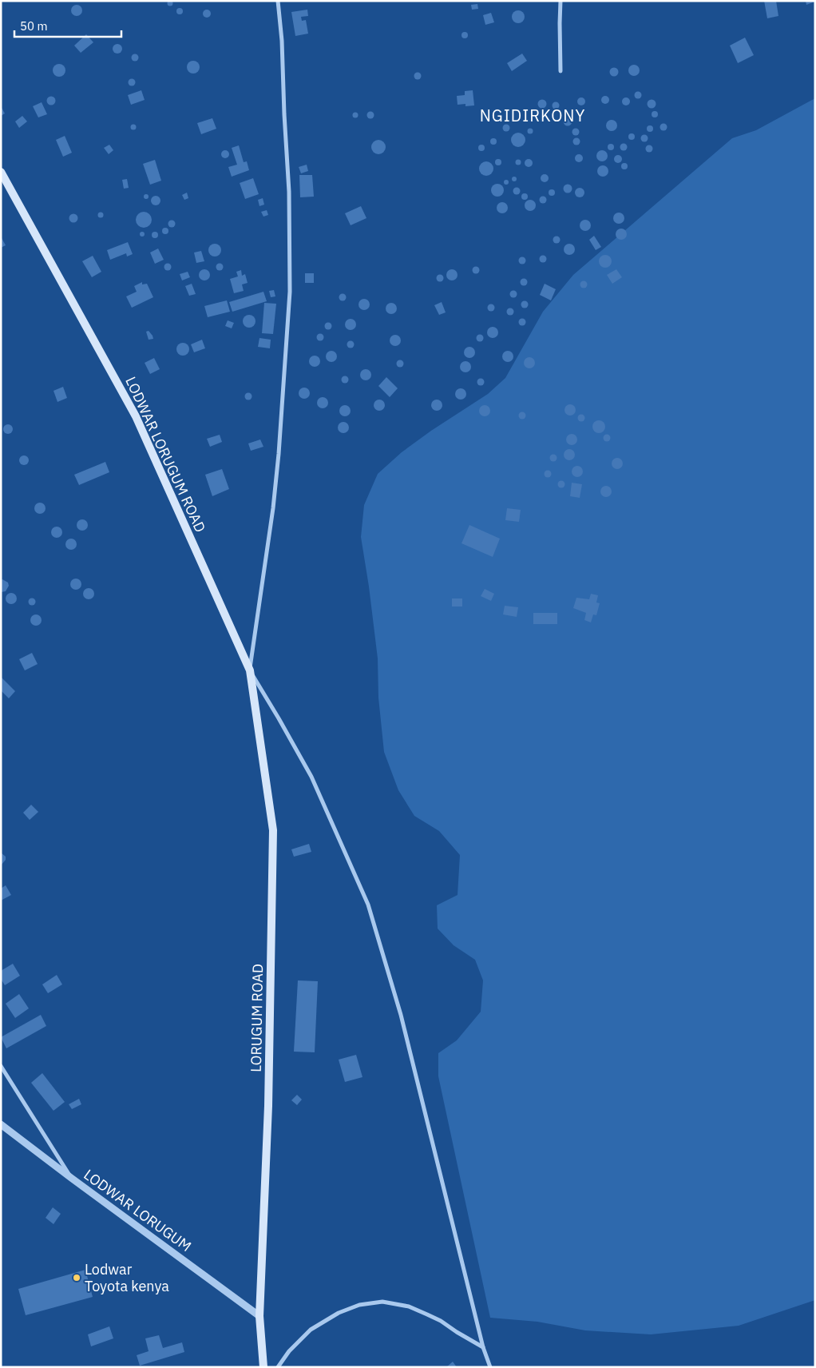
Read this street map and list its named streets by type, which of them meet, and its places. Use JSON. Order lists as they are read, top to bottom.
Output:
{
  "streets": {
    "main road": ["LODWAR LORUGUM ROAD", "LORUGUM ROAD"],
    "street": ["LODWAR LORUGUM"]
  },
  "crossings": [
    ["LODWAR LORUGUM ROAD", "LORUGUM ROAD"],
    ["LORUGUM ROAD", "LODWAR LORUGUM"]
  ],
  "districts": ["NGIDIRKONY"],
  "places": ["Lodwar Toyota kenya"],
  "scale_bar": "50 m"
}
